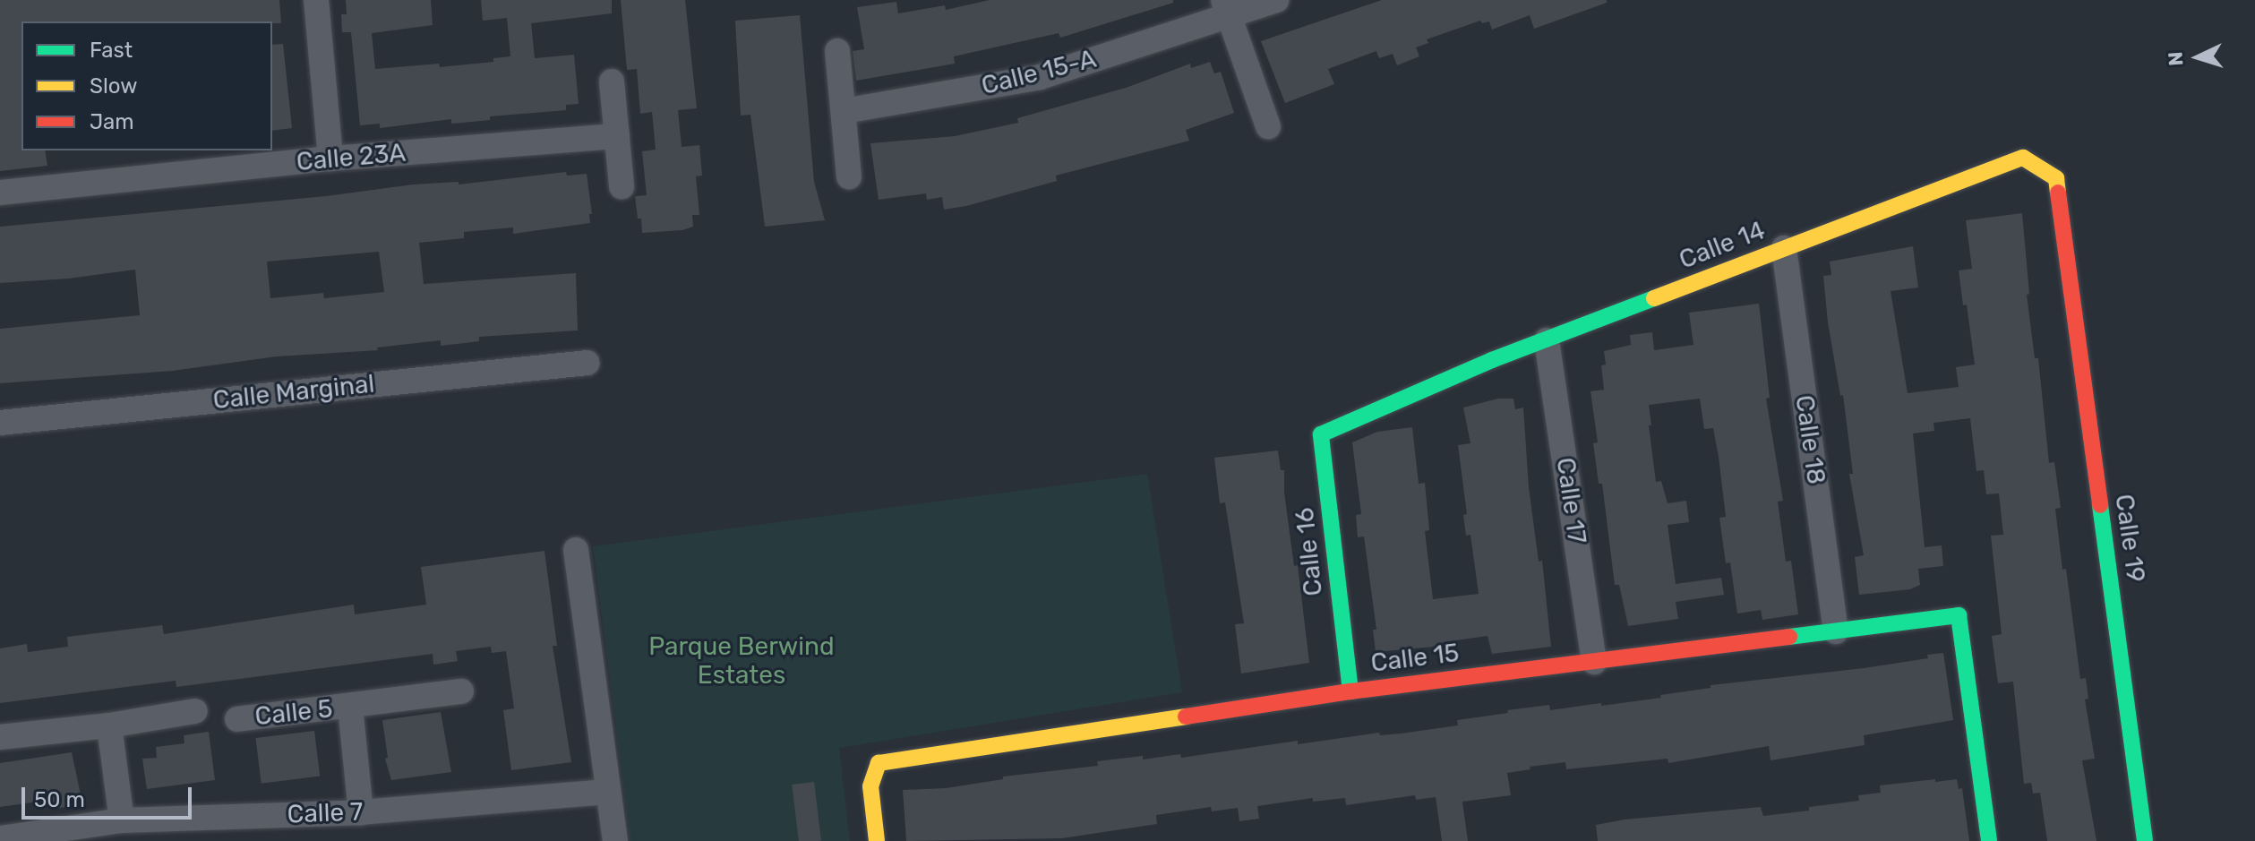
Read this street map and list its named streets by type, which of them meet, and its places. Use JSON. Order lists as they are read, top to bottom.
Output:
{
  "streets": {
    "street": [
      "Calle 15-A",
      "Calle 23A",
      "Calle 14",
      "Calle Marginal",
      "Calle 18",
      "Calle 17",
      "Calle 19",
      "Calle 16",
      "Calle 15",
      "Calle 5",
      "Calle 7"
    ]
  },
  "crossings": [
    ["Calle 14", "Calle 18"],
    ["Calle 14", "Calle 17"],
    ["Calle 14", "Calle 19"],
    ["Calle 14", "Calle 16"],
    ["Calle 18", "Calle 15"],
    ["Calle 17", "Calle 15"],
    ["Calle 16", "Calle 15"],
    ["Calle 5", "Calle 7"]
  ],
  "parks": ["Parque Berwind Estates"],
  "legend": ["Fast", "Slow", "Jam"],
  "scale_bar": "50 m",
  "north": "left"
}
